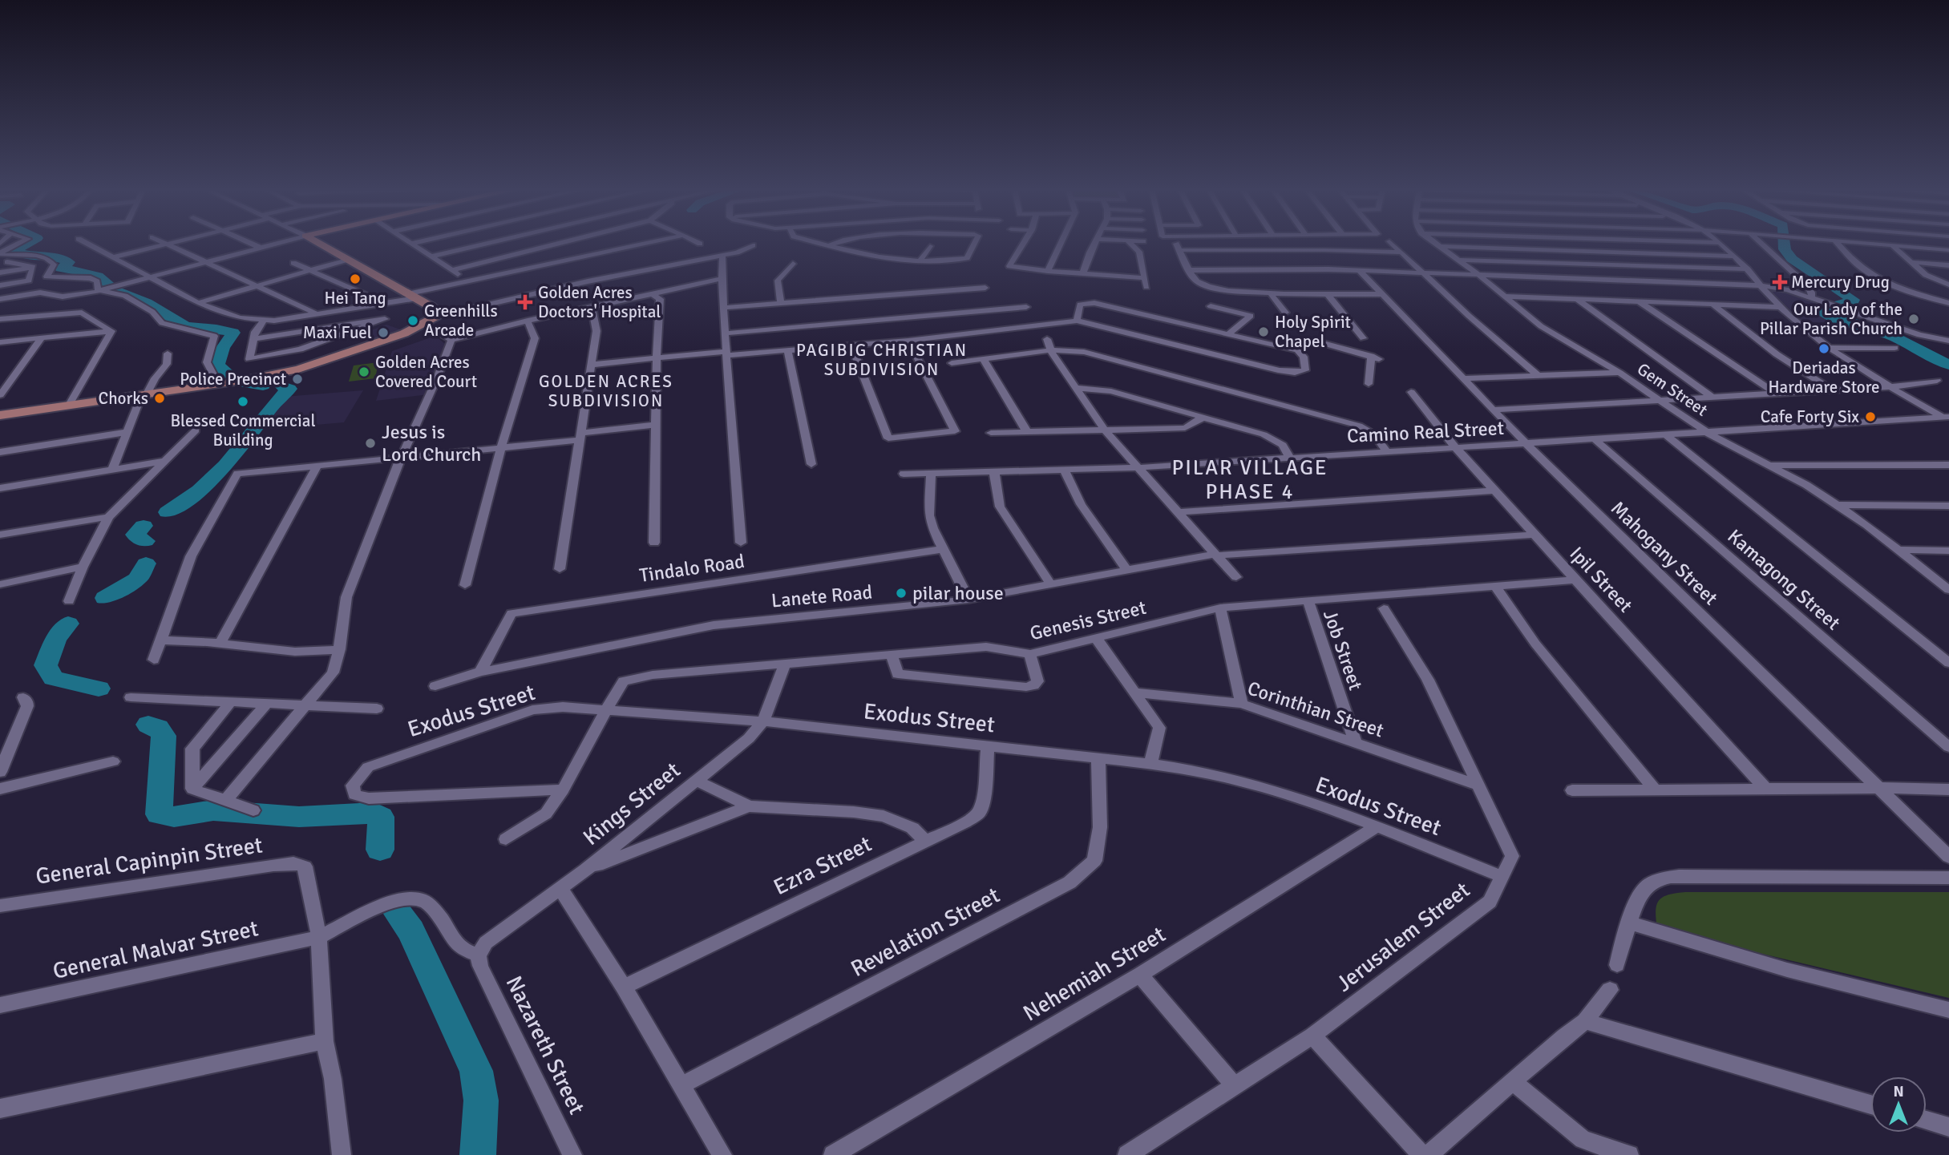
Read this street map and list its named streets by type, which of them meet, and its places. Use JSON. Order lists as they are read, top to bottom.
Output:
{
  "streets": {
    "street": [
      "Gem Street",
      "Camino Real Street",
      "Mahogany Street",
      "Tindalo Road",
      "Ipil Street",
      "Kamagong Street",
      "Lanete Road",
      "Genesis Street",
      "Job Street",
      "Corinthian Street",
      "Exodus Street",
      "Kings Street",
      "General Capinpin Street",
      "Ezra Street",
      "Revelation Street",
      "Jerusalem Street",
      "General Malvar Street",
      "Nehemiah Street",
      "Nazareth Street"
    ]
  },
  "crossings": [
    ["Gem Street", "Camino Real Street"],
    ["Camino Real Street", "Mahogany Street"],
    ["Camino Real Street", "Ipil Street"],
    ["Camino Real Street", "Kamagong Street"],
    ["Tindalo Road", "Lanete Road"],
    ["Ipil Street", "Lanete Road"],
    ["Ipil Street", "Genesis Street"],
    ["Genesis Street", "Job Street"],
    ["Genesis Street", "Exodus Street"],
    ["Genesis Street", "Kings Street"],
    ["Job Street", "Corinthian Street"],
    ["Corinthian Street", "Jerusalem Street"],
    ["Exodus Street", "Kings Street"],
    ["Exodus Street", "Ezra Street"],
    ["Exodus Street", "Revelation Street"],
    ["Exodus Street", "Jerusalem Street"],
    ["Exodus Street", "Nehemiah Street"],
    ["Kings Street", "General Malvar Street"],
    ["Kings Street", "Nazareth Street"],
    ["General Capinpin Street", "General Malvar Street"],
    ["General Malvar Street", "Nazareth Street"]
  ],
  "districts": ["PAGIBIG CHRISTIAN SUBDIVISION", "GOLDEN ACRES SUBDIVISION", "PILAR VILLAGE PHASE 4"],
  "places": {
    "other": [
      "Hei Tang",
      "Our Lady of the Pillar Parish Church",
      "Greenhills Arcade",
      "Holy Spirit Chapel",
      "Maxi Fuel",
      "Deriadas Hardware Store",
      "Golden Acres Covered Court",
      "Police Precinct",
      "Chorks",
      "Blessed Commercial Building",
      "Cafe Forty Six",
      "Jesus is Lord Church",
      "pilar house"
    ],
    "health": ["Mercury Drug", "Golden Acres Doctors' Hospital"]
  },
  "north": "top"
}
